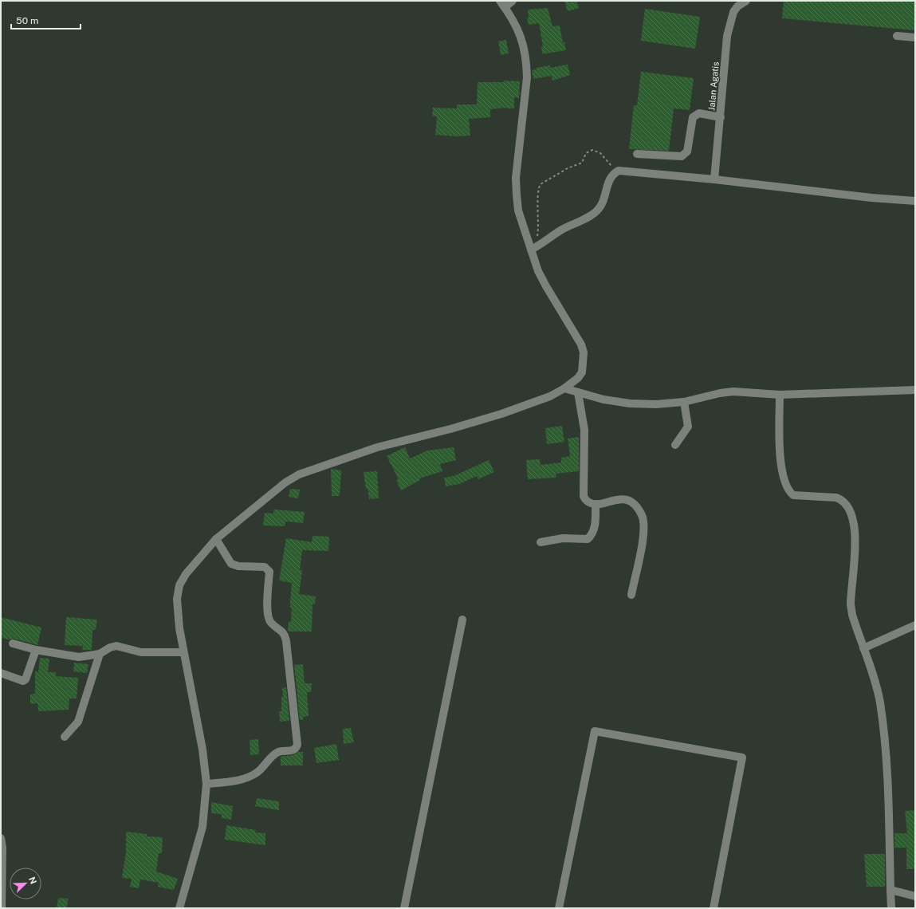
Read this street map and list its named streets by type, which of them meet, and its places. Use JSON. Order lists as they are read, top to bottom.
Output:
{
  "streets": {
    "street": ["Jalan Agatis"]
  },
  "scale_bar": "50 m",
  "north": "top right"
}
